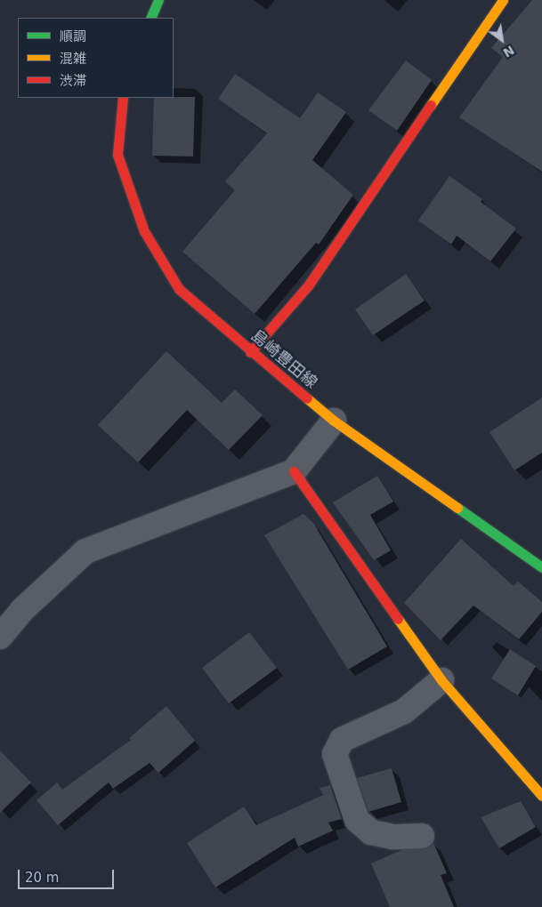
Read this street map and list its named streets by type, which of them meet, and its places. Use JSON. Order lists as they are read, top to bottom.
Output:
{
  "streets": {
    "street": ["島崎豊田線"]
  },
  "legend": ["順調", "混雑", "渋滞"],
  "scale_bar": "20 m",
  "north": "bottom right"
}
